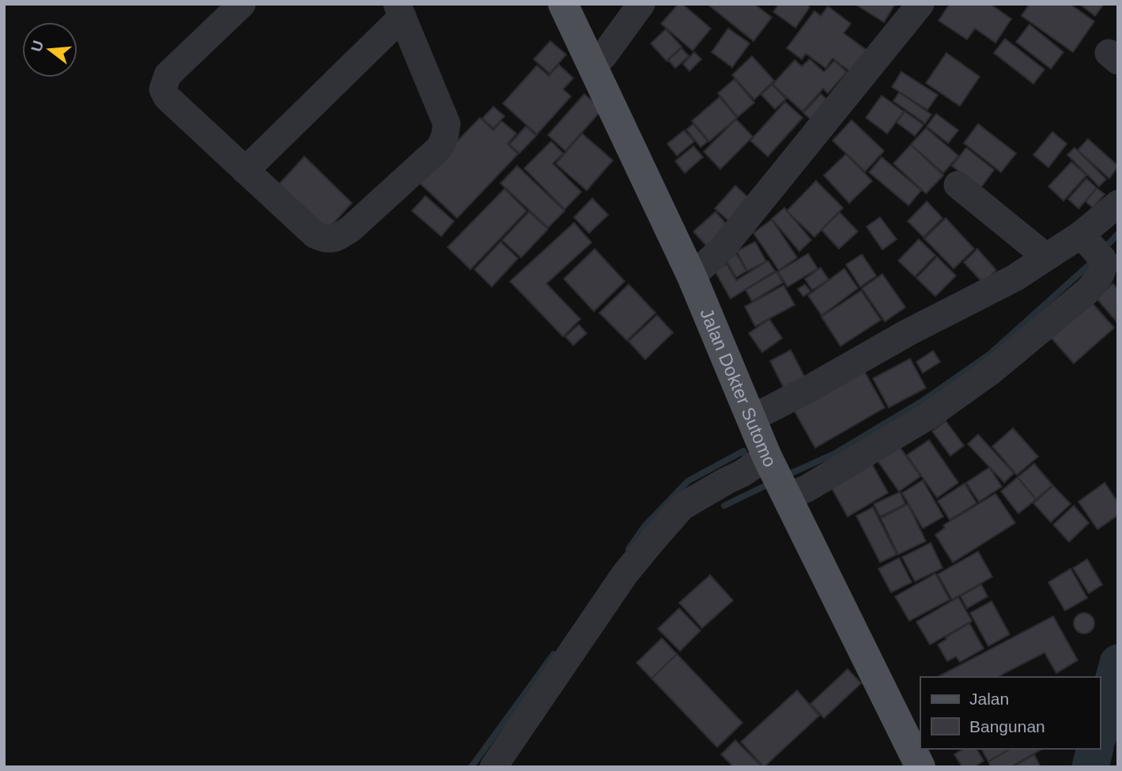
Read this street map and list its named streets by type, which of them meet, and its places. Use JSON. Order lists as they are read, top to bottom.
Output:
{
  "streets": {
    "main road": ["Jalan Dokter Sutomo"]
  },
  "legend": ["Jalan", "Bangunan"],
  "north": "left"
}
